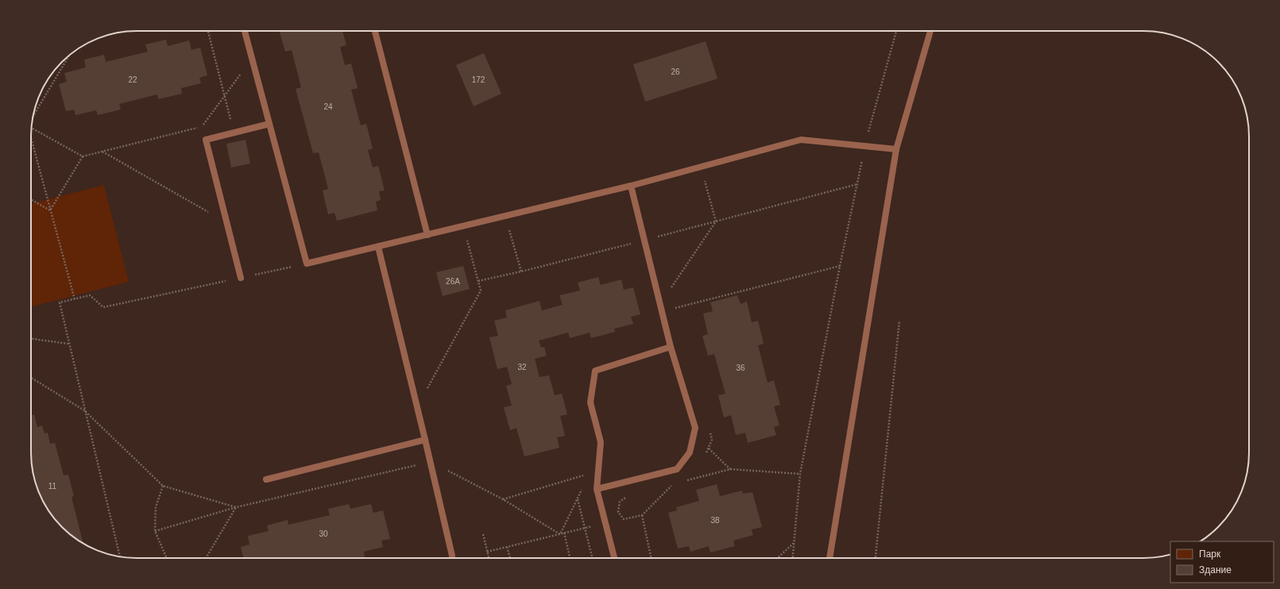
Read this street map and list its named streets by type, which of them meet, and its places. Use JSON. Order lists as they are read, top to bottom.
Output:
{
  "house_numbers": [
    "26",
    "22",
    "172",
    "24",
    "26А",
    "32",
    "36",
    "11",
    "38",
    "30"
  ],
  "legend": ["Парк", "Здание"]
}
